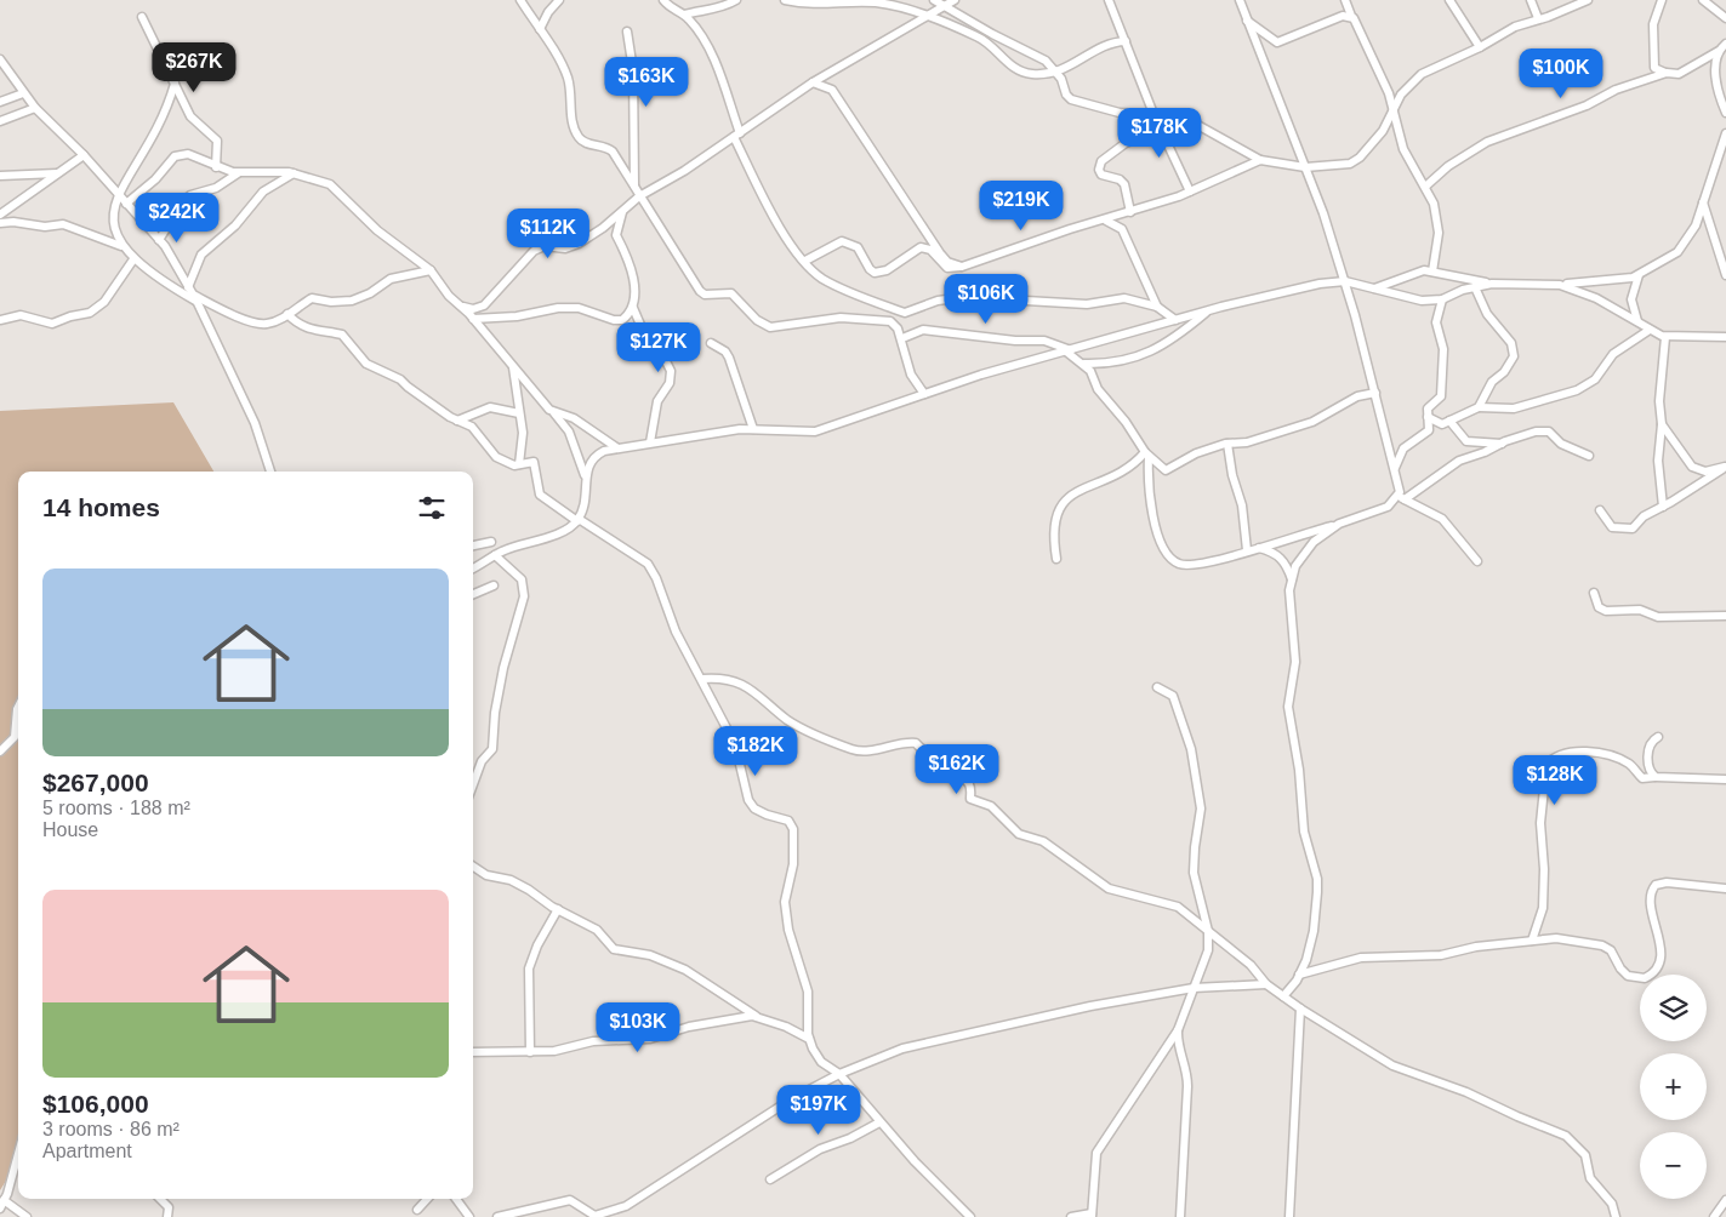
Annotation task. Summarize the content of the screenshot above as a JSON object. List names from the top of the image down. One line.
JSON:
{"page":{"price":["$267K","$100K","$163K","$178K","$219K","$242K","$112K","$106K","$127K","$182K","$162K","$128K","$103K","$197K"],"heading":"14 homes","list":[{"name":"$267,000","note":"5 rooms · 188 m² · House"},{"name":"$106,000","note":"3 rooms · 86 m² · Apartment"}],"map_buttons":["+","−"]}}
